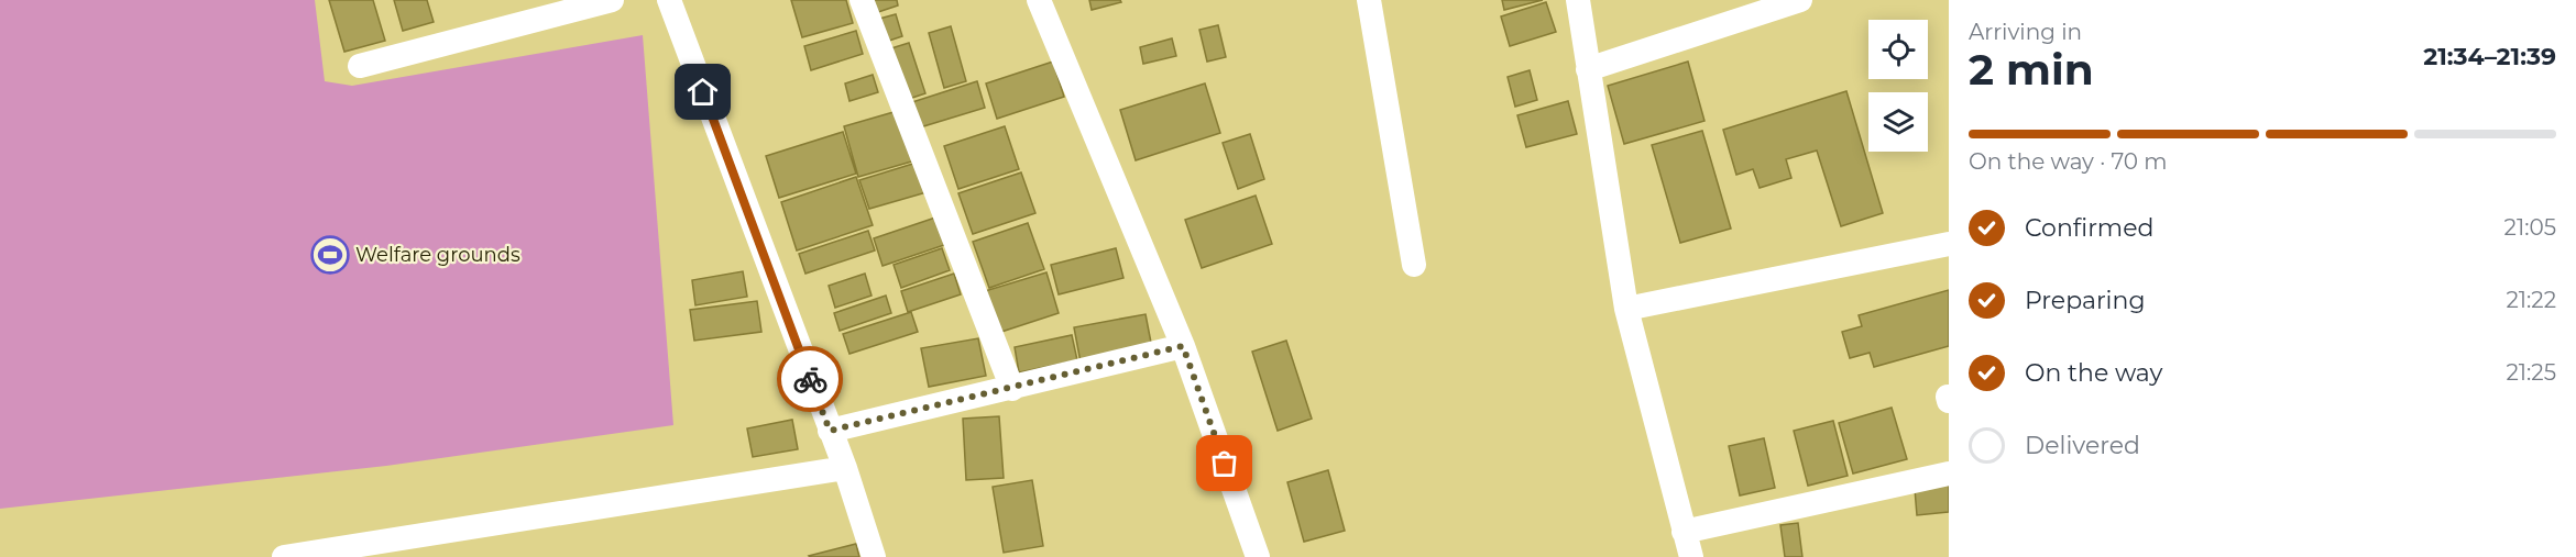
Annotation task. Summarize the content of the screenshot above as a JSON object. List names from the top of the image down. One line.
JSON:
{"places":{"sports":["Welfare grounds"]},"page":{"heading":["2 min","Arriving in","21:34–21:39"],"bar":"On the way · 70 m","list":[["Confirmed","21:05"],["Preparing","21:22"],["On the way","21:25"],"Delivered"]}}
